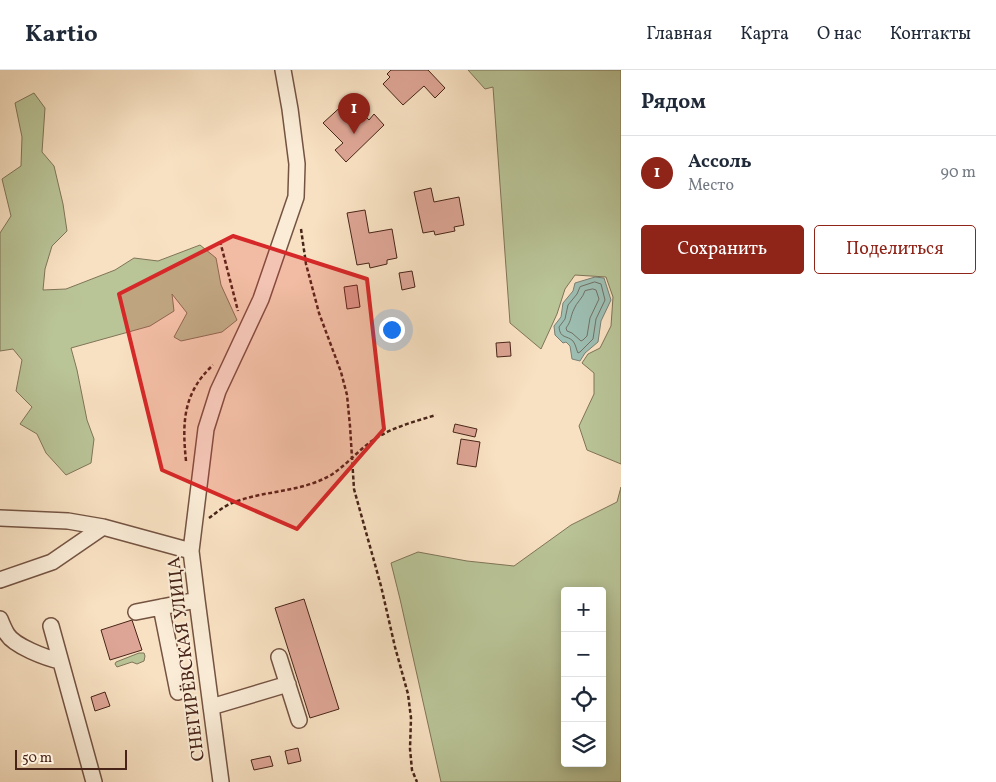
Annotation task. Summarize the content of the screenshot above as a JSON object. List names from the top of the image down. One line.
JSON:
{"streets":{"street":["СНЕГИРЁВСКАЯ УЛИЦА"]},"scale_bar":"50 m","page":{"header":"Kartio","nav":["Главная","Карта","О нас","Контакты"],"heading":"Рядом","pins":"1","list":[{"mark":"1","name":"Ассоль","note":"Место","value":"90 m"}],"buttons":["Сохранить","Поделиться"],"map_buttons":["+","−"],"scale":"50 m"}}
